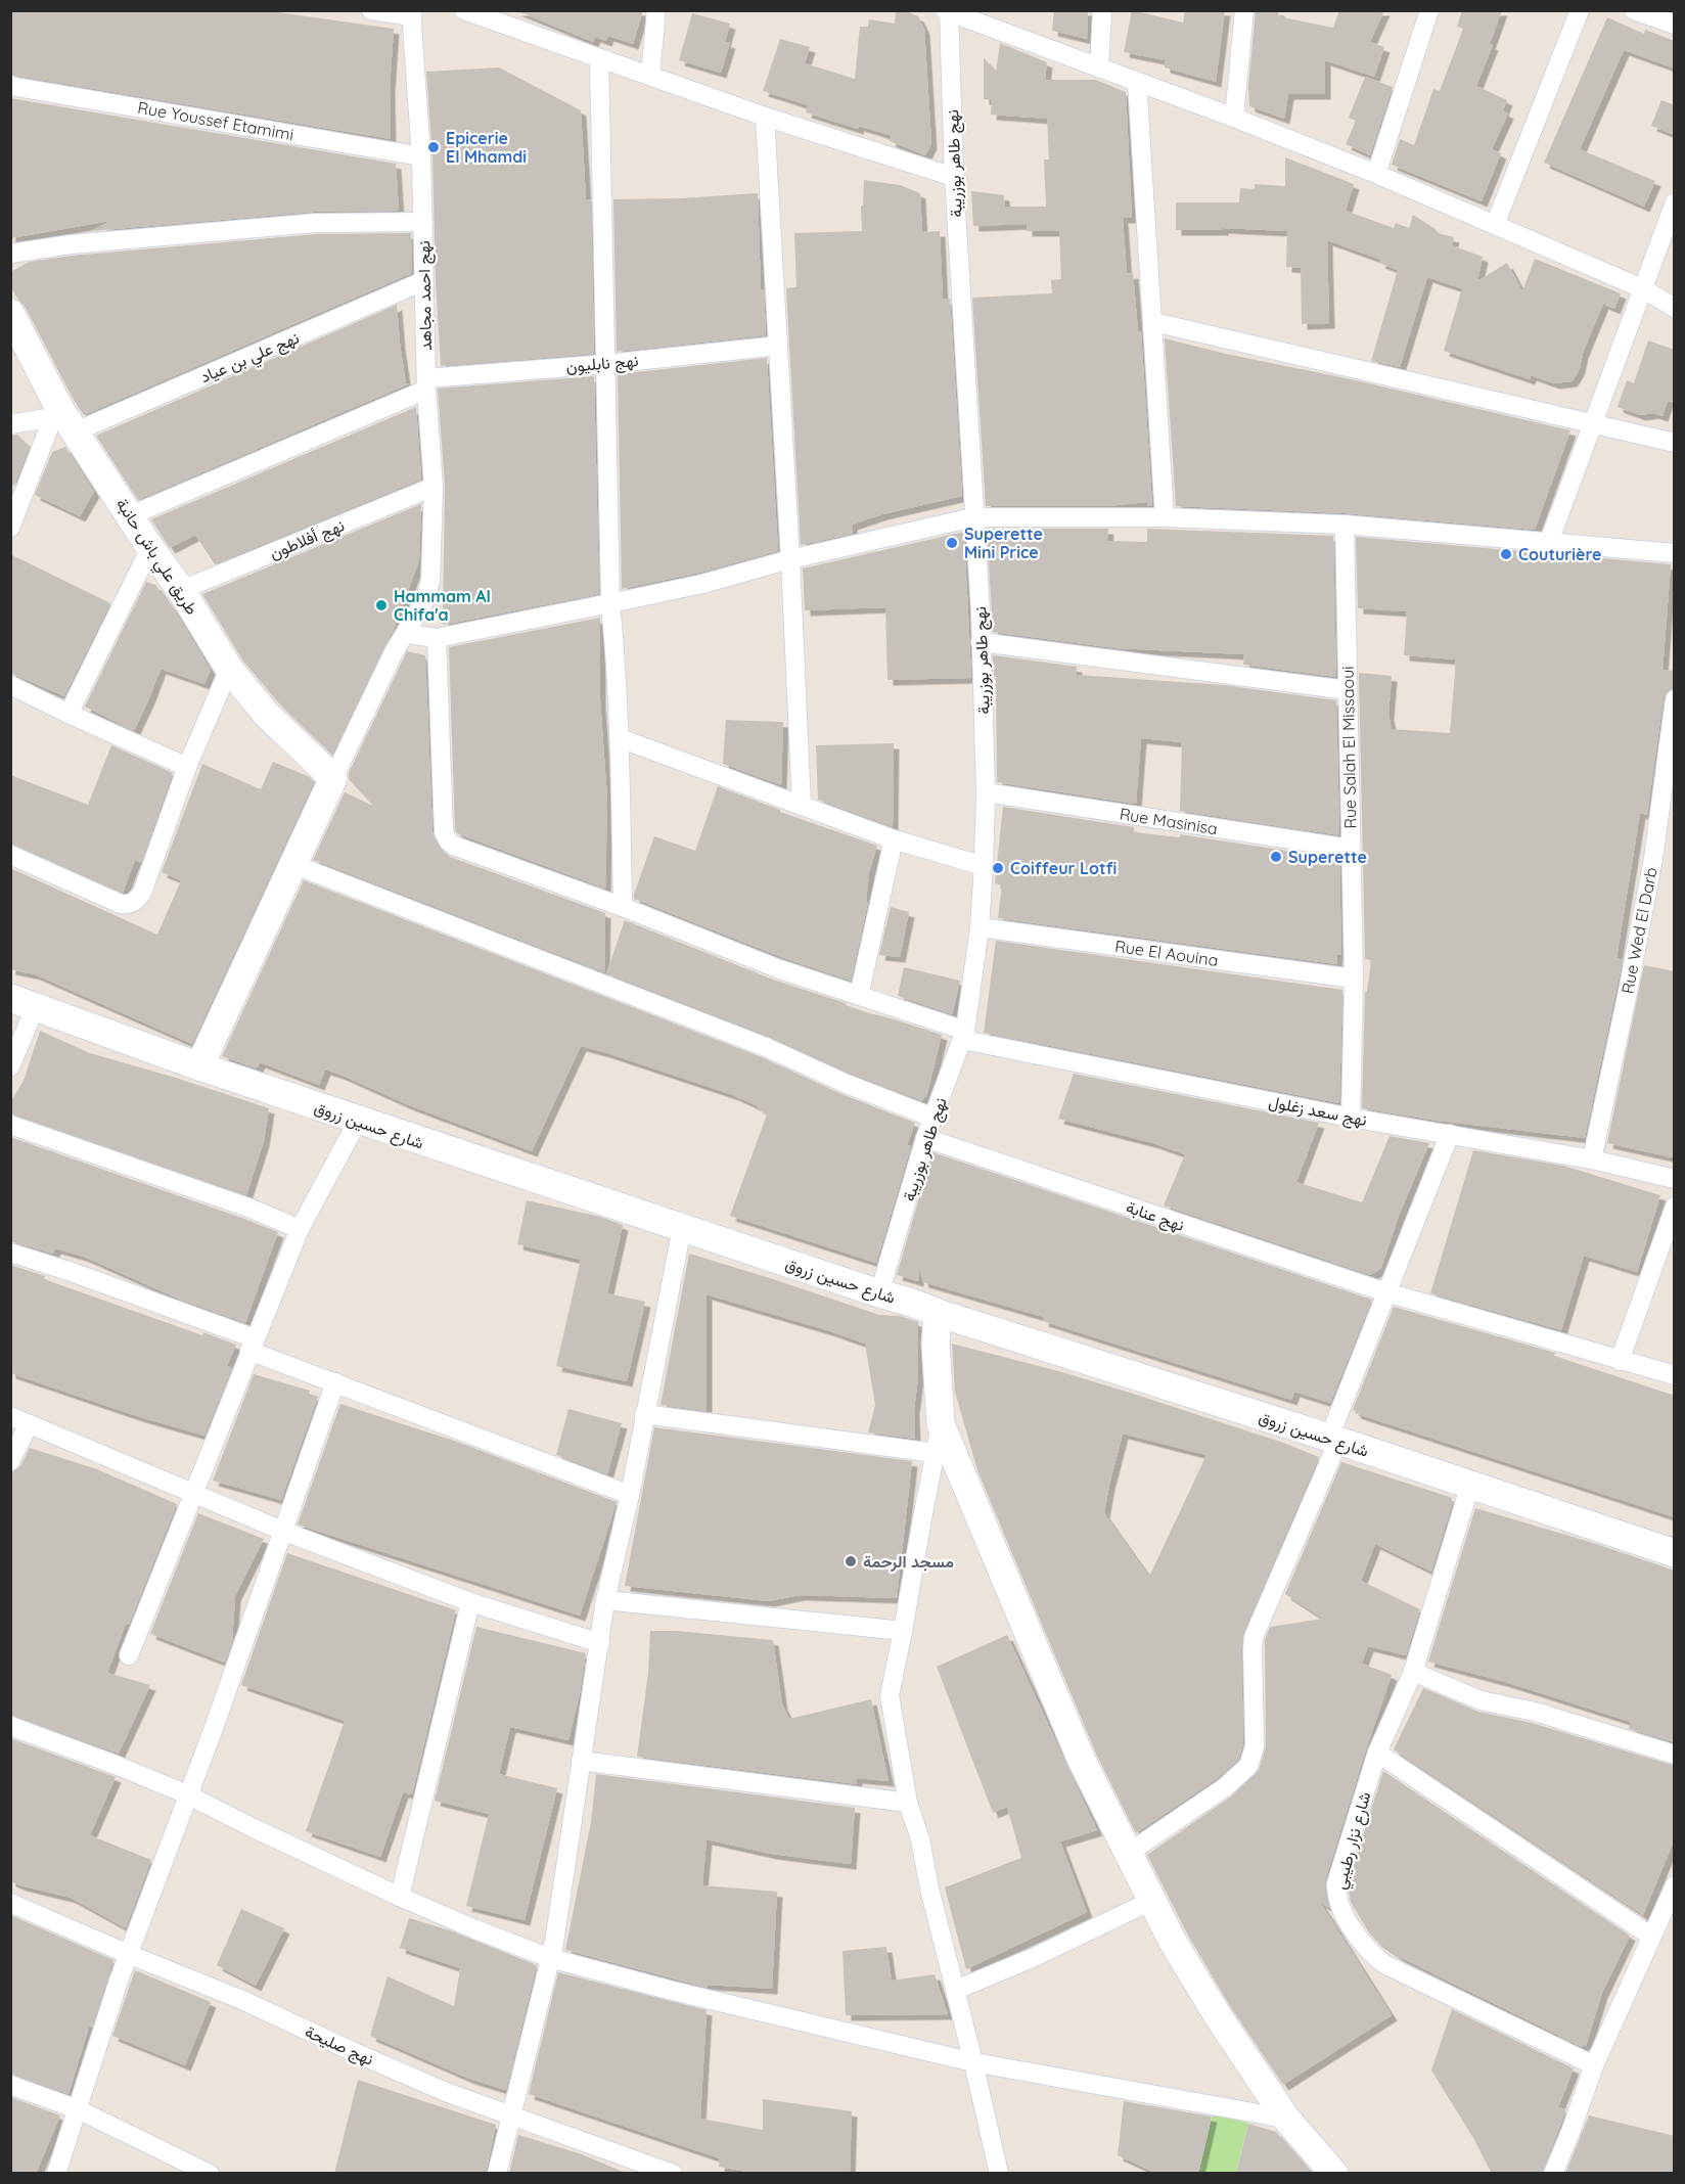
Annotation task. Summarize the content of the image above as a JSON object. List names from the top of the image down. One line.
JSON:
{"streets":{"street":["Rue Youssef Etamimi","نهج طاهر بوزريبة","نهج احمد مجاهد","نهج علي بن عياد","نهج نابليون","نهج أفلاطون","طريق علي باش حانبة","Rue Salah El Missaoui","Rue Masinisa","Rue Wed El Darb","Rue El Aouina","نهج سعد زغلول","شارع حسين زروق","نهج عنابة","شارع نزار رطيبي","نهج صليحة"]},"crossings":[["Rue Youssef Etamimi","نهج احمد مجاهد"],["نهج طاهر بوزريبة","Rue Masinisa"],["نهج طاهر بوزريبة","Rue El Aouina"],["نهج طاهر بوزريبة","نهج سعد زغلول"],["نهج طاهر بوزريبة","شارع حسين زروق"],["نهج طاهر بوزريبة","نهج عنابة"],["نهج احمد مجاهد","نهج علي بن عياد"],["نهج احمد مجاهد","نهج نابليون"],["نهج احمد مجاهد","نهج أفلاطون"],["نهج احمد مجاهد","طريق علي باش حانبة"],["نهج علي بن عياد","طريق علي باش حانبة"],["نهج نابليون","طريق علي باش حانبة"],["نهج أفلاطون","طريق علي باش حانبة"],["Rue Salah El Missaoui","Rue Masinisa"],["Rue Salah El Missaoui","Rue El Aouina"],["Rue Salah El Missaoui","نهج سعد زغلول"],["Rue Wed El Darb","نهج سعد زغلول"],["شارع حسين زروق","شارع نزار رطيبي"]],"places":["Epicerie El Mhamdi","Superette Mini Price","Couturière","Hammam Al Chifa'a","Superette","Coiffeur Lotfi","مسجد الرحمة"]}
